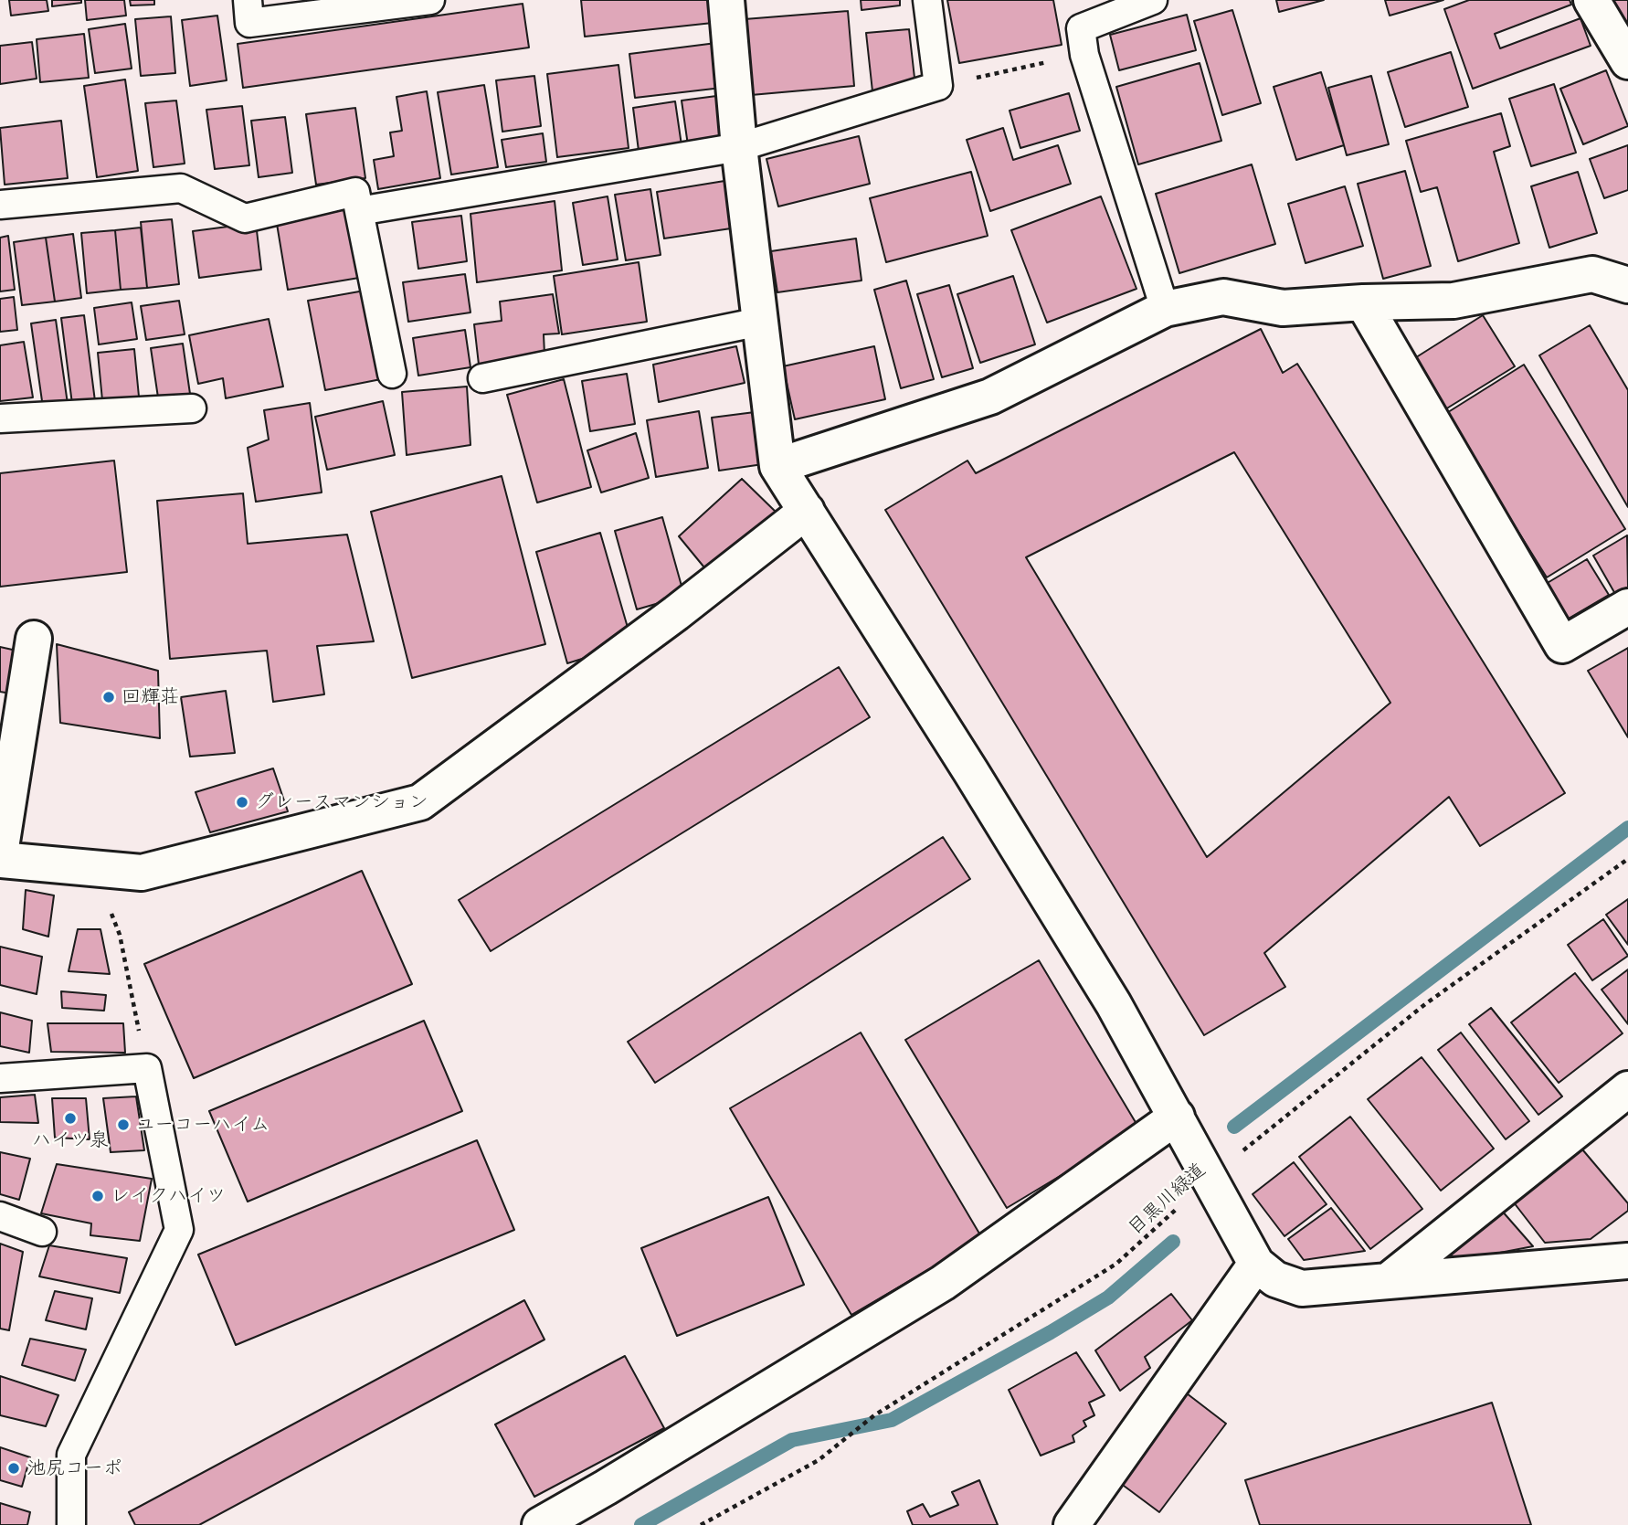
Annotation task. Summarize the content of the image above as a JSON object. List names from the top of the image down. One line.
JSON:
{"streets":{"path":["目黒川緑道"]},"places":["回輝荘","グレースマンション","ハイツ泉","ユーコーハイム","レイクハイツ","池尻コーポ"]}
